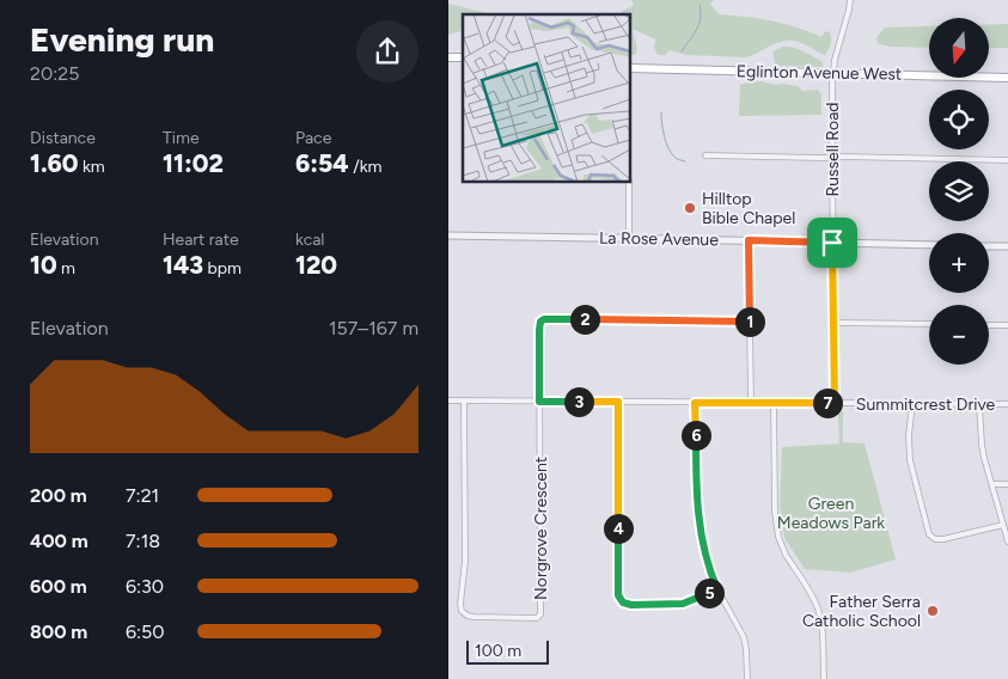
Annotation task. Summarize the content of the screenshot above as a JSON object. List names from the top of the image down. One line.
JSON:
{"streets":{"main road":["Eglinton Avenue West"],"street":["Russell Road","La Rose Avenue","Summitcrest Drive","Norgrove Crescent"]},"crossings":[["Eglinton Avenue West","Russell Road"],["Russell Road","La Rose Avenue"],["Russell Road","Summitcrest Drive"],["Summitcrest Drive","Norgrove Crescent"]],"parks":["Green Meadows Park"],"places":["Hilltop Bible Chapel","Father Serra Catholic School"],"scale_bar":"100 m","north":"bottom","page":{"heading":["Evening run","20:25"],"map_buttons":["+","−"],"stats":[["Distance","1.60 km"],["Time","11:02"],["Pace","6:54 /km"],["Elevation","10 m"],["Heart rate","143 bpm"],["kcal","120"]],"chart":["Elevation","157–167 m"],"pins":["2","1","3","7","6","4","5"],"list":[{"name":"200 m","note":"7:21"},{"name":"400 m","note":"7:18"},{"name":"600 m","note":"6:30"},{"name":"800 m","note":"6:50"}],"scale":"100 m"}}
